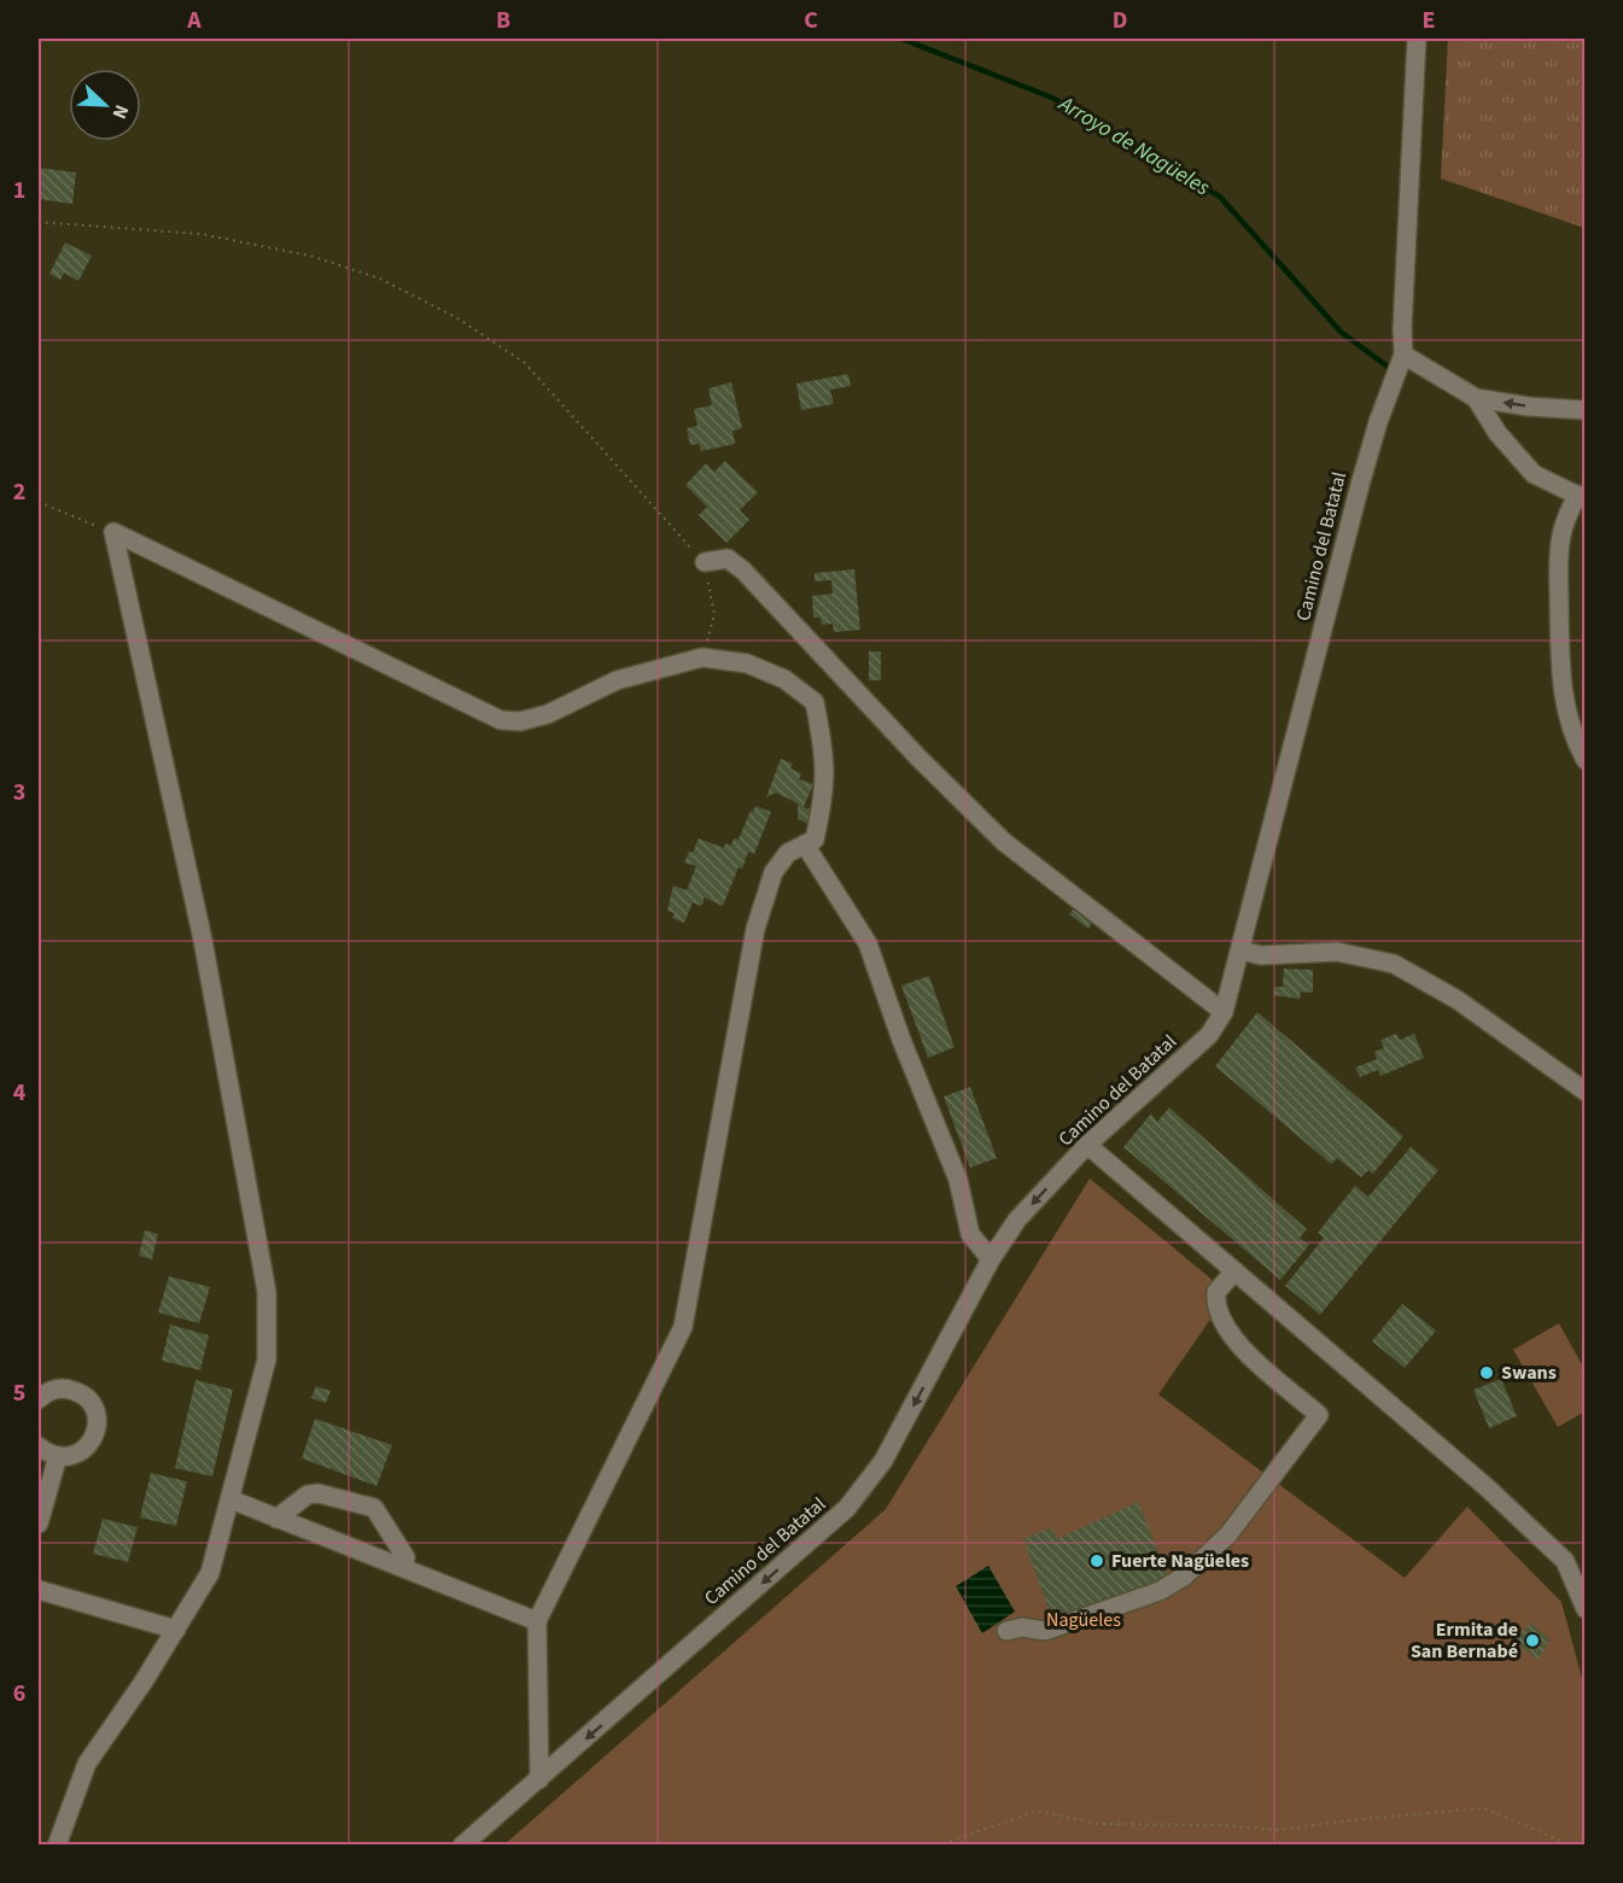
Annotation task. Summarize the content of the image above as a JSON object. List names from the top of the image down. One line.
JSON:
{"streets":{"street":["Camino del Batatal"]},"one_way":["Camino del Batatal"],"water":["Arroyo de Nagüeles"],"parks":["Nagüeles"],"places":["Swans","Fuerte Nagüeles","Ermita de San Bernabé"],"north":"bottom right","grid":{"columns":["A","B","C","D","E"],"rows":["1","2","3","4","5","6"]}}
